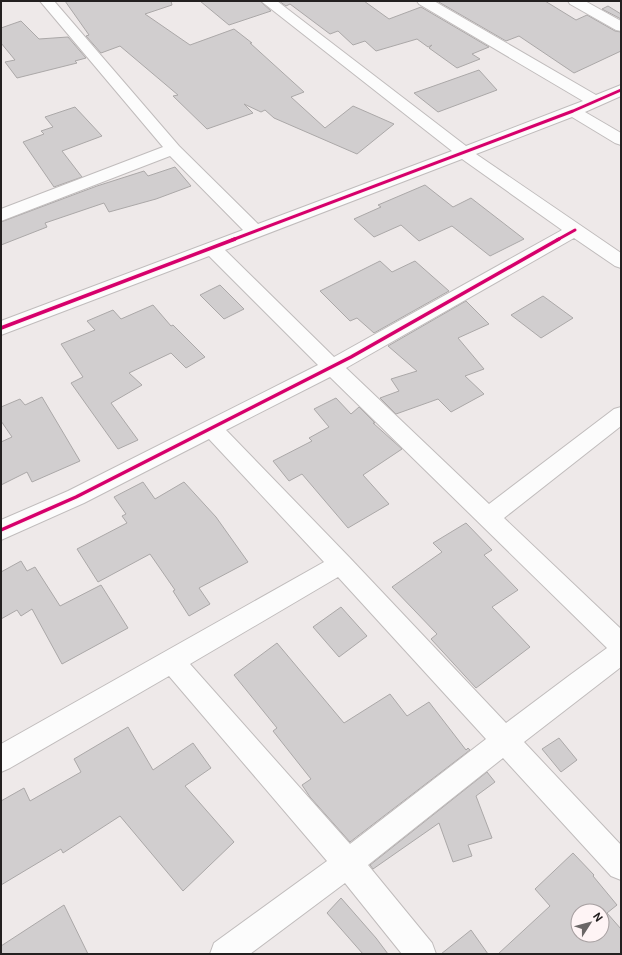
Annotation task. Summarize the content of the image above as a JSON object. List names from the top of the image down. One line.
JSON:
{"north":"top right"}
